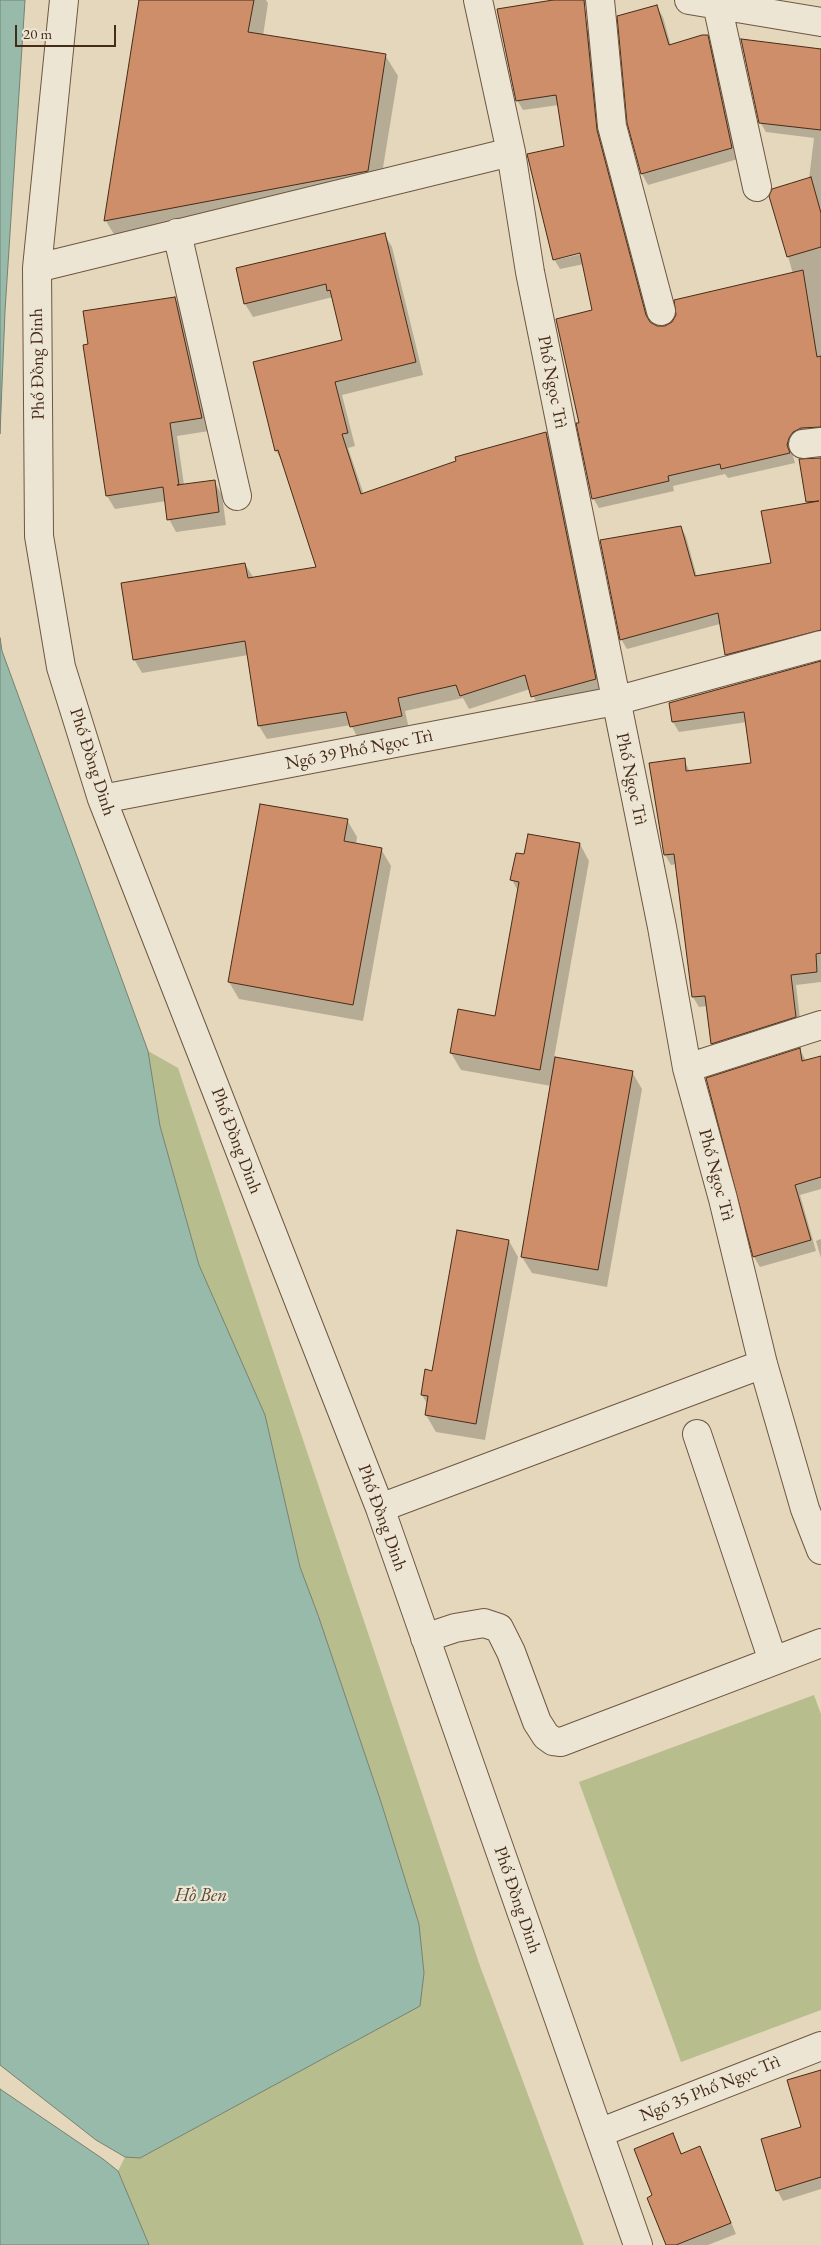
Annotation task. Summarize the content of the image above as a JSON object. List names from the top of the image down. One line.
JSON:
{"streets":{"street":["Phố Đồng Dinh","Phố Ngọc Trì","Ngõ 39 Phố Ngọc Trì","Ngõ 35 Phố Ngọc Trì"]},"crossings":[["Phố Đồng Dinh","Ngõ 39 Phố Ngọc Trì"],["Phố Đồng Dinh","Ngõ 35 Phố Ngọc Trì"],["Phố Ngọc Trì","Ngõ 39 Phố Ngọc Trì"]],"water":["Hồ Ben"],"scale_bar":"20 m"}
